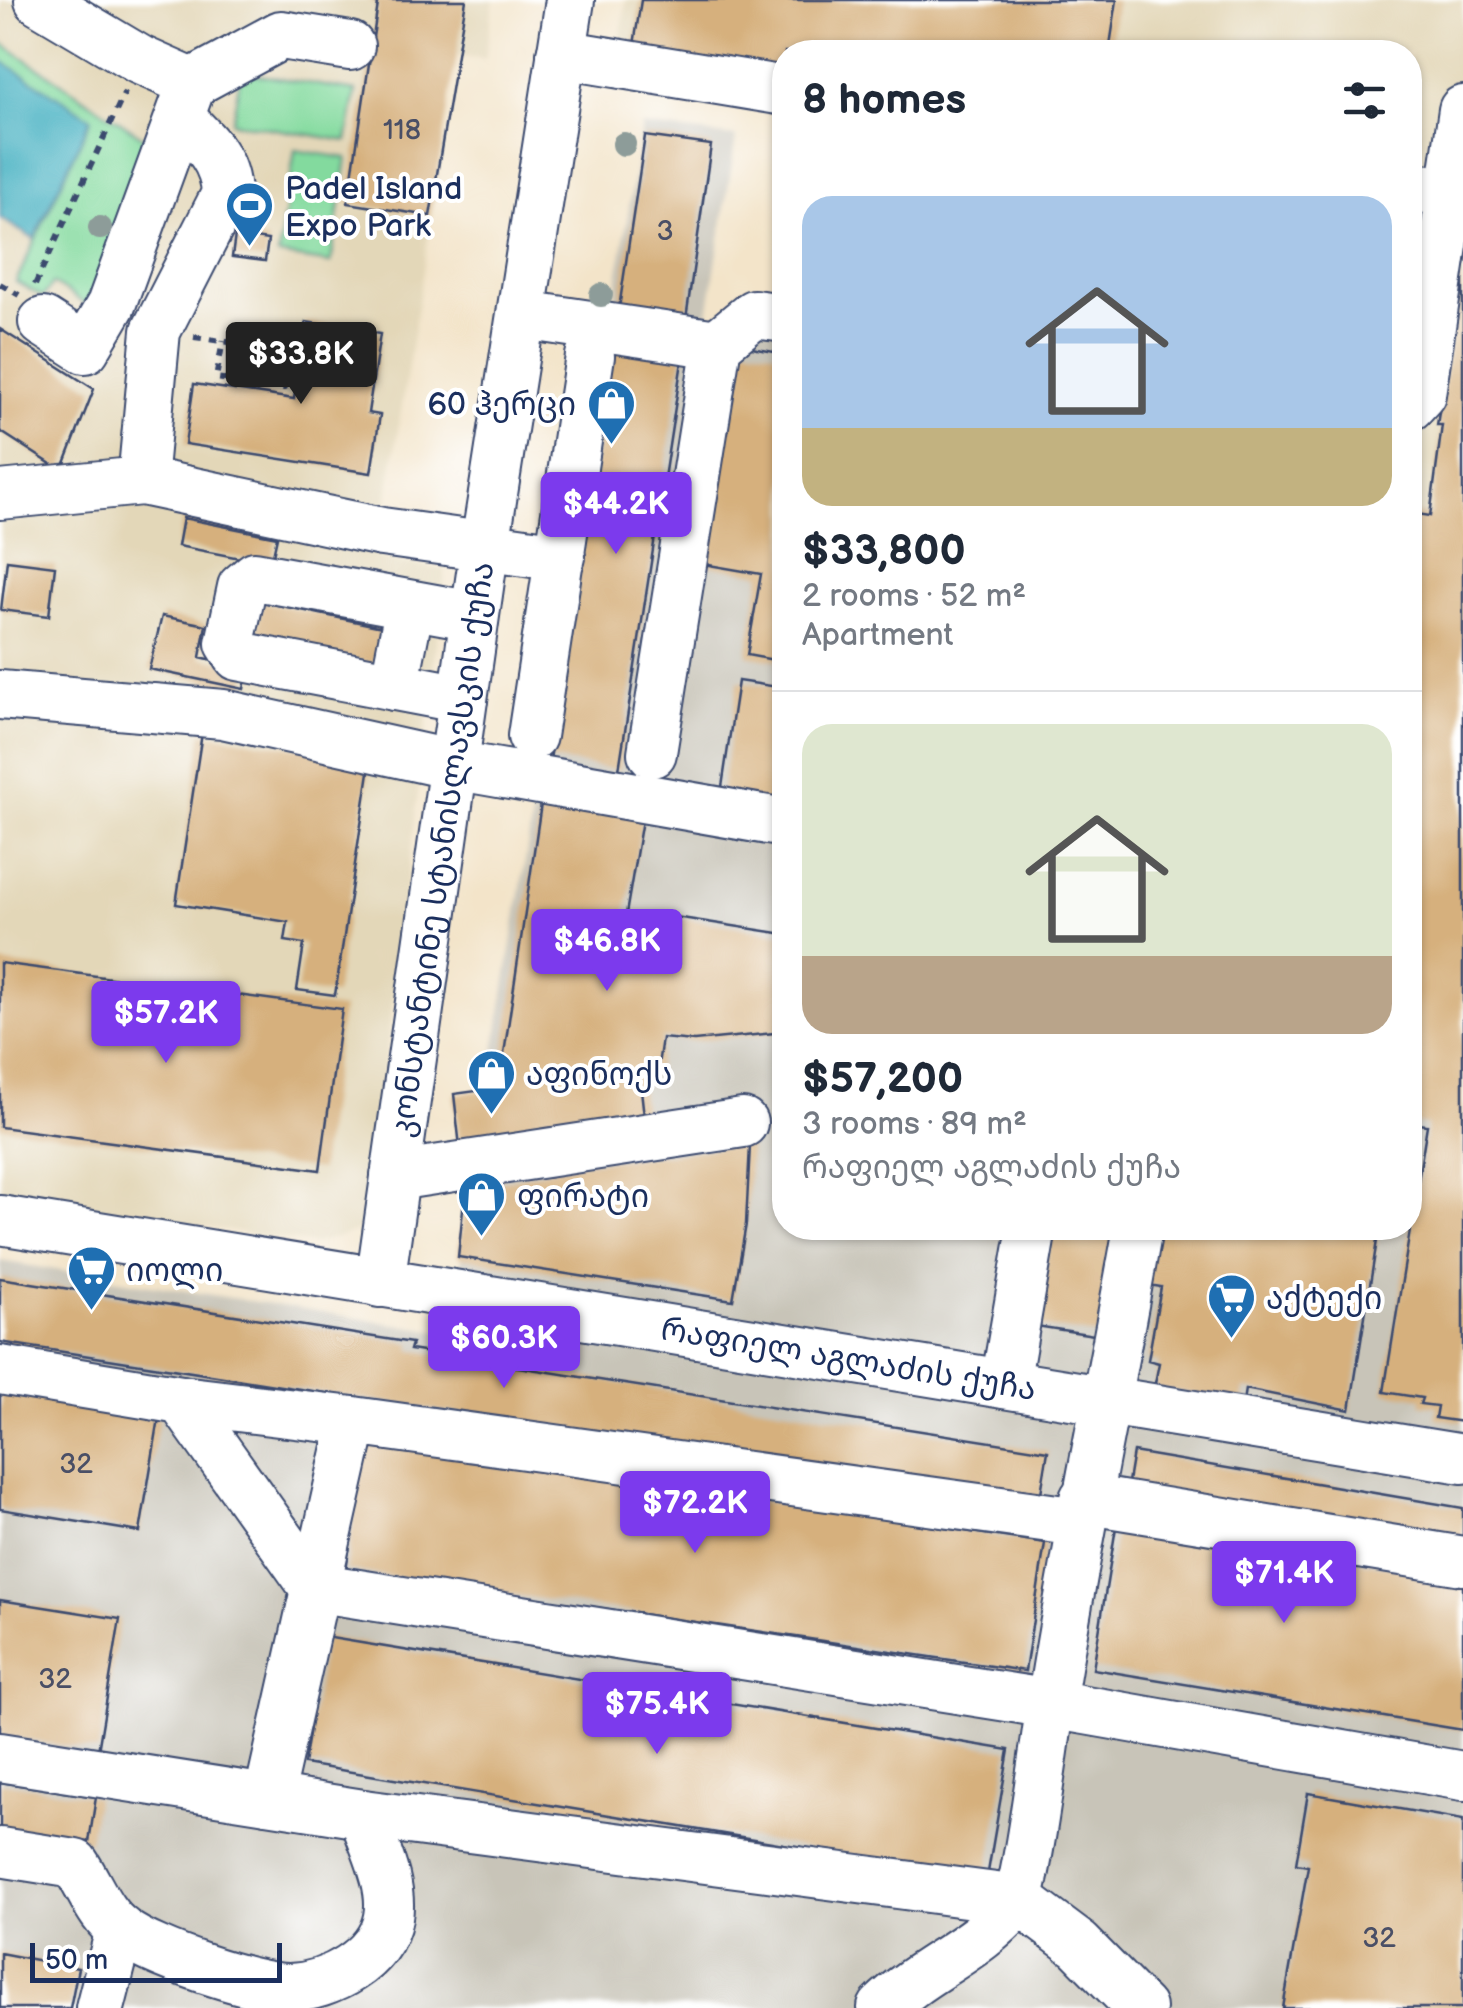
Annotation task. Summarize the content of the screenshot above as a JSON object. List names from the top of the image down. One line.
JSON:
{"streets":{"street":["კონსტანტინე სტანისლავსკის ქუჩა","რაფიელ აგლაძის ქუჩა"]},"crossings":[["კონსტანტინე სტანისლავსკის ქუჩა","რაფიელ აგლაძის ქუჩა"]],"places":{"sports":["Padel Island Expo Park"],"shop":["60 ჰერცი","აფინოქს","ფირატი"],"supermarket":["იოლი","აქტექი"]},"house_numbers":["118","3","32","32","32"],"scale_bar":"50 m","page":{"heading":"8 homes","list":[{"name":"$33,800","note":"2 rooms · 52 m² · Apartment"},{"name":"$57,200","note":"3 rooms · 89 m² · რაფიელ აგლაძის ქუჩა"}],"price":["$33.8K","$44.2K","$46.8K","$57.2K","$60.3K","$72.2K","$71.4K","$75.4K"],"scale":"50 m"}}
